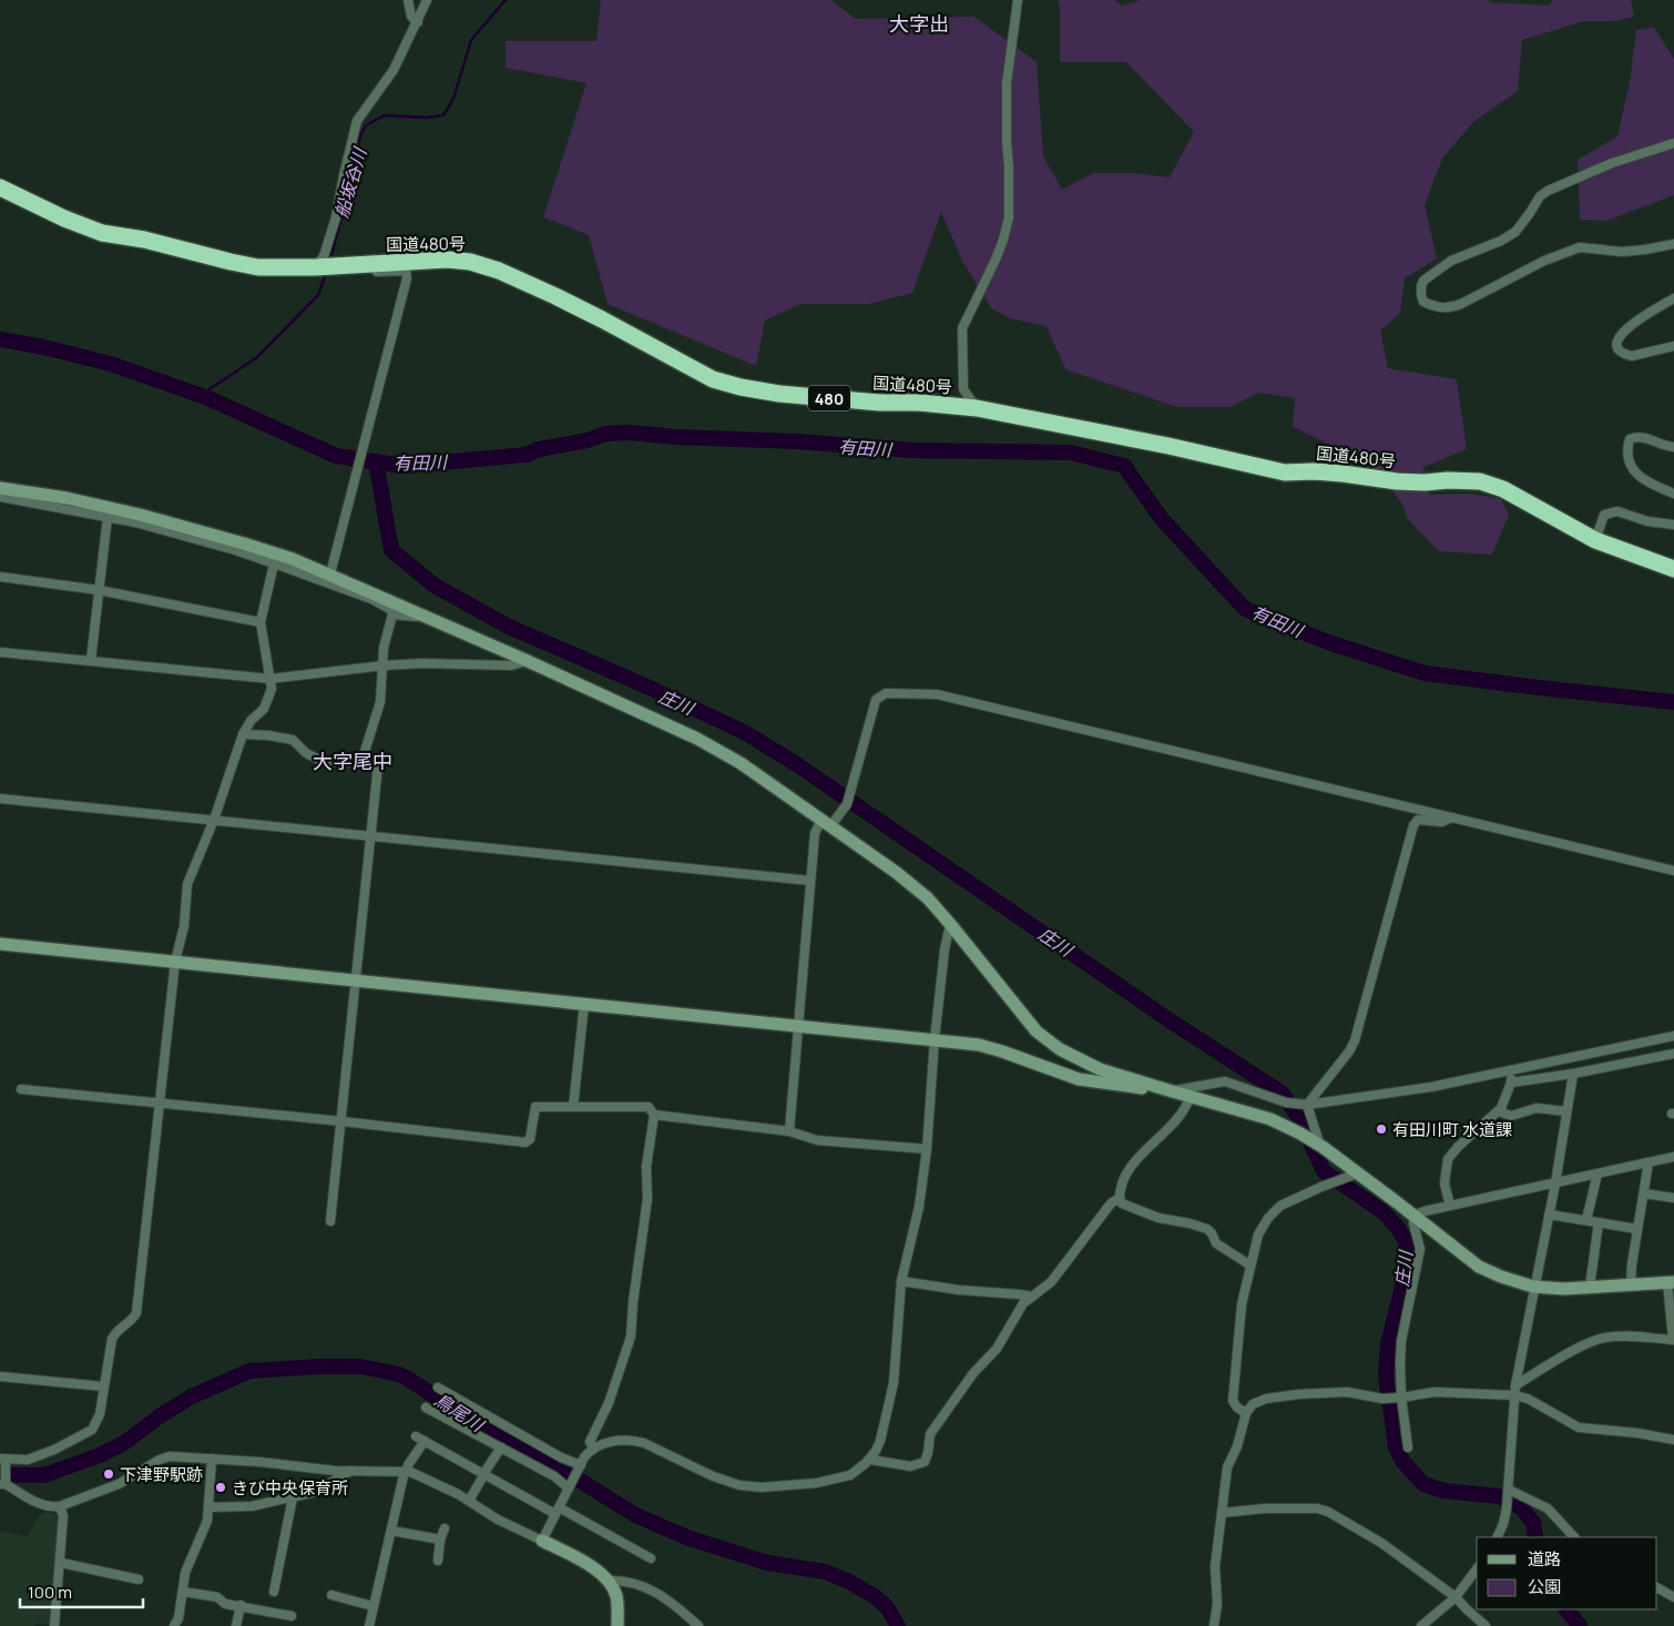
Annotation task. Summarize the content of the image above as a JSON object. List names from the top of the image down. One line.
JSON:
{"streets":{"highway":["国道480号","480"]},"districts":["大字出","大字尾中"],"water":["船坂谷川","有田川","庄川","鳥尾川"],"places":["有田川町 水道課","下津野駅跡","きび中央保育所"],"legend":["道路","公園"],"scale_bar":"100 m"}
